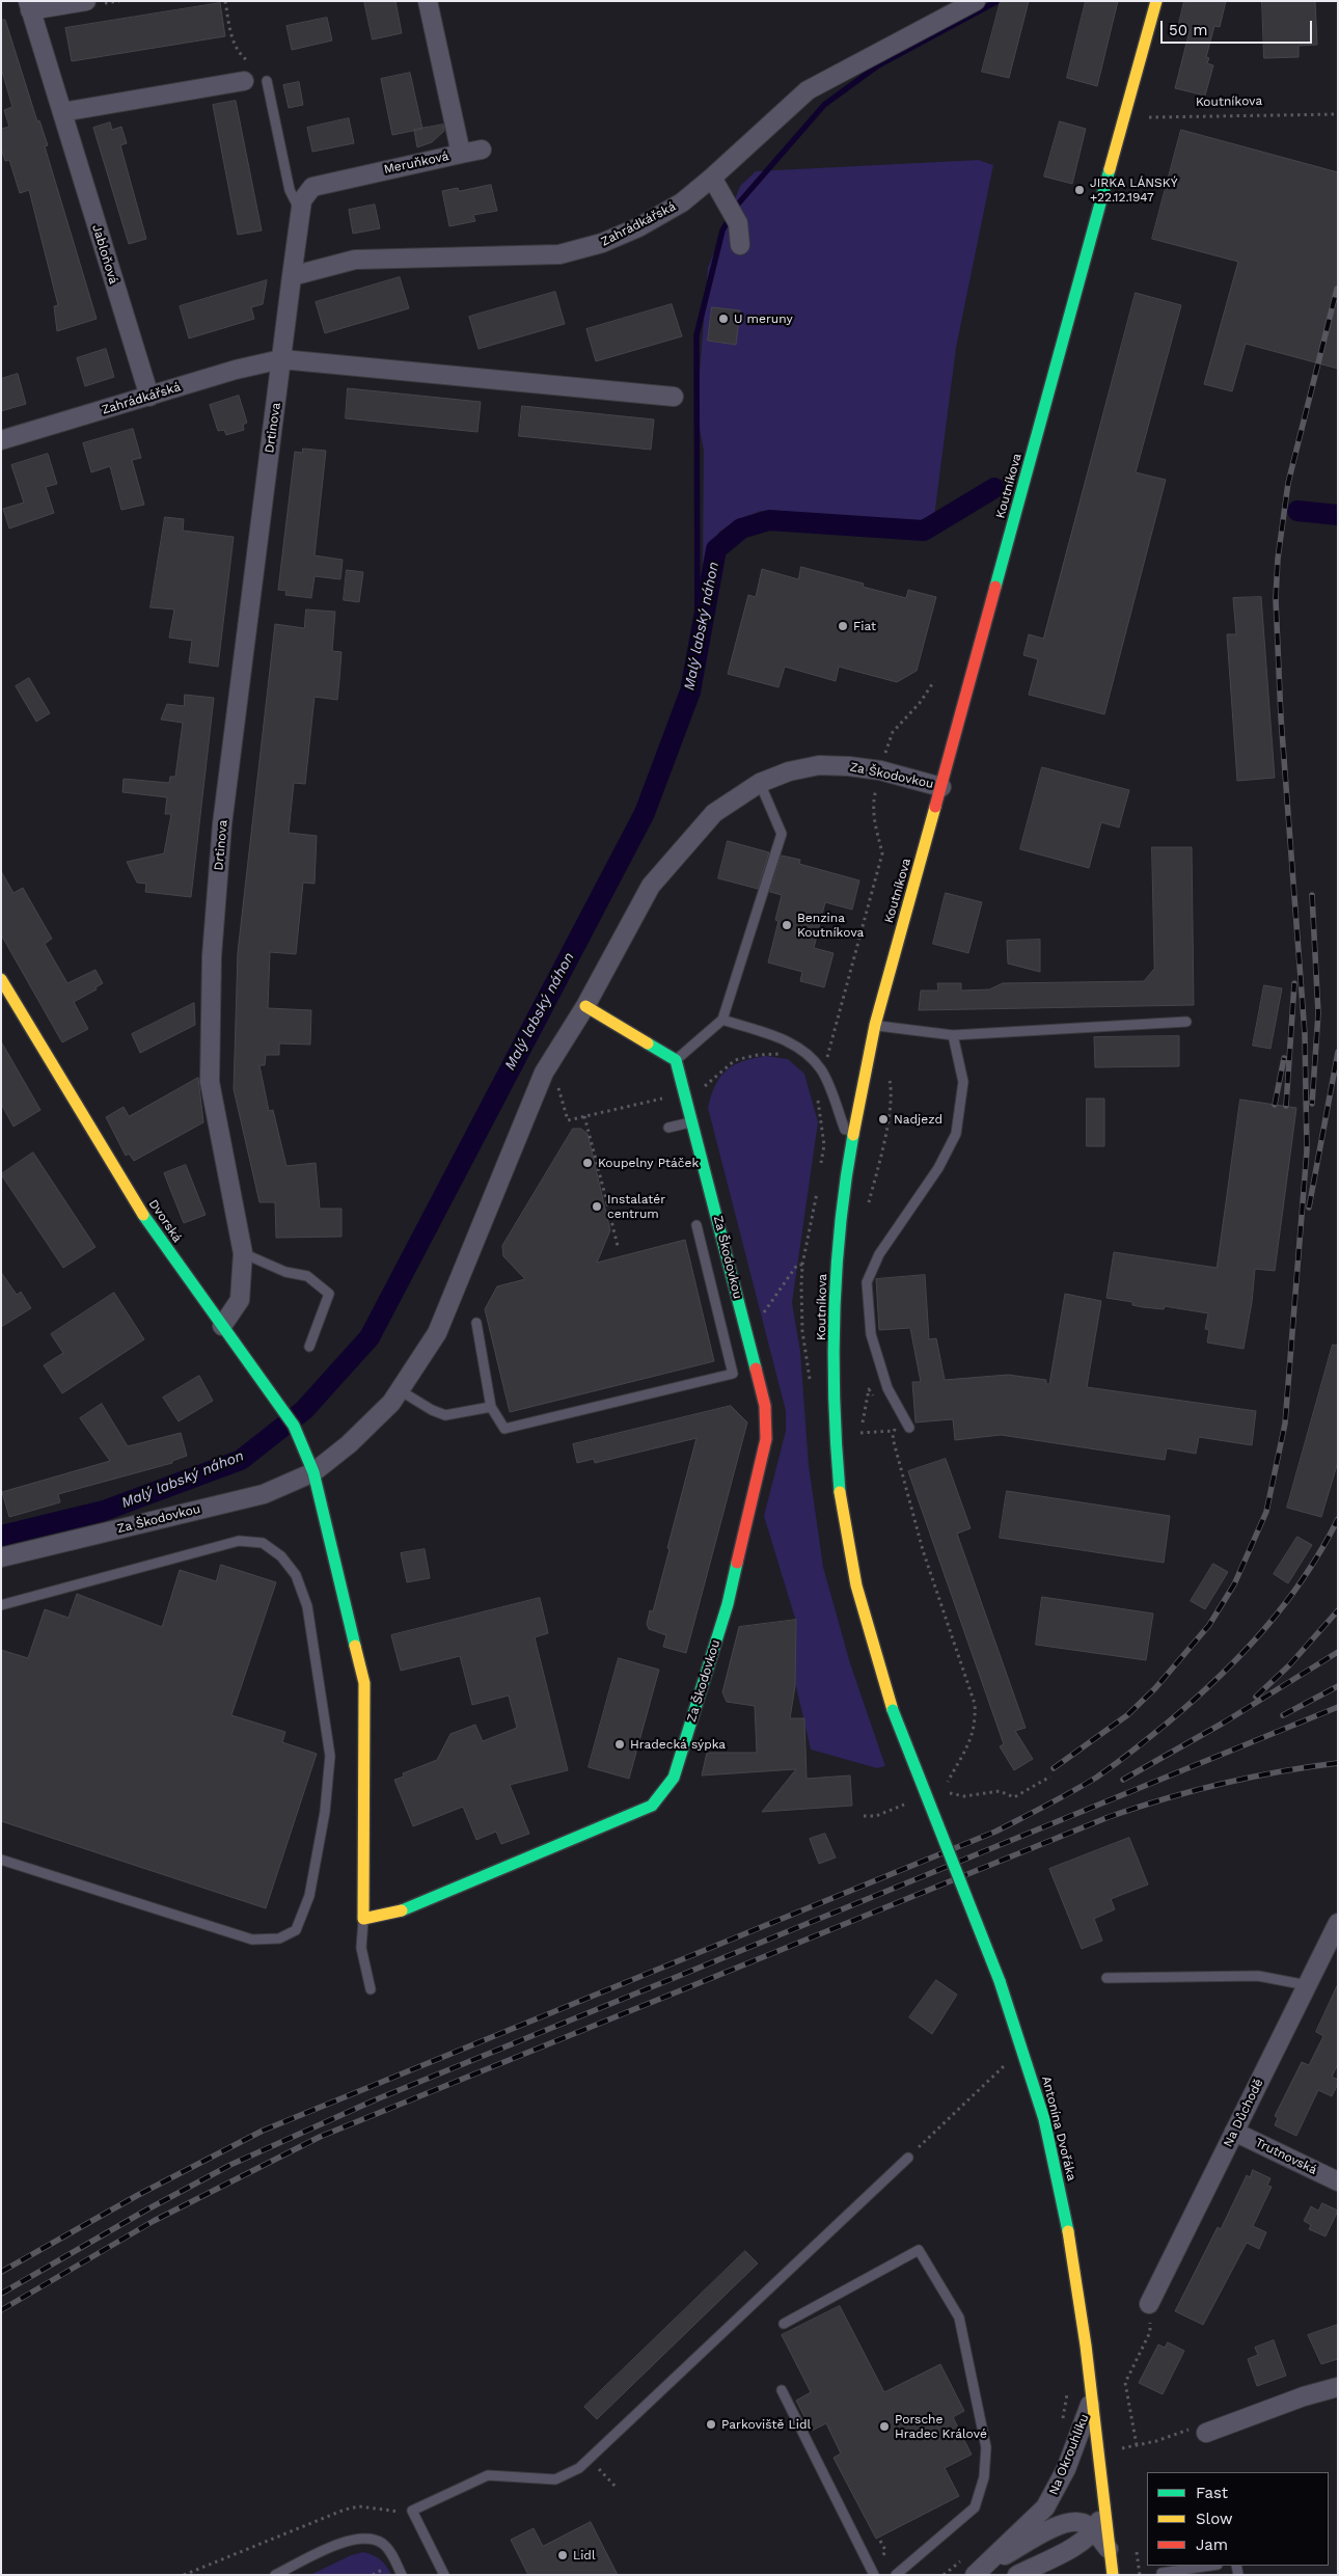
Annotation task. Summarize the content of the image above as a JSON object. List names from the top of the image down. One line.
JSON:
{"streets":{"main road":["Koutníkova","Za Škodovkou","Dvorská","Antonína Dvořáka"],"street":["Meruňková","Zahrádkářská","Jabloňová","Drtinova","Na Důchodě","Trutnovská","Na Okrouhlíku"]},"crossings":[["Koutníkova","Za Škodovkou"],["Koutníkova","Antonína Dvořáka"],["Meruňková","Zahrádkářská"],["Zahrádkářská","Jabloňová"],["Zahrádkářská","Drtinova"],["Drtinova","Dvorská"],["Za Škodovkou","Dvorská"],["Na Důchodě","Trutnovská"],["Antonína Dvořáka","Na Okrouhlíku"]],"water":["Malý labský náhon"],"places":["JIRKA LÁNSKÝ +22.12.1947","U meruny","Fiat","Benzina Koutníkova","Nadjezd","Koupelny Ptáček","Instalatér centrum","Hradecká sýpka","Parkoviště Lidl","Porsche Hradec Králové","Lidl"],"legend":["Fast","Slow","Jam"],"scale_bar":"50 m"}
